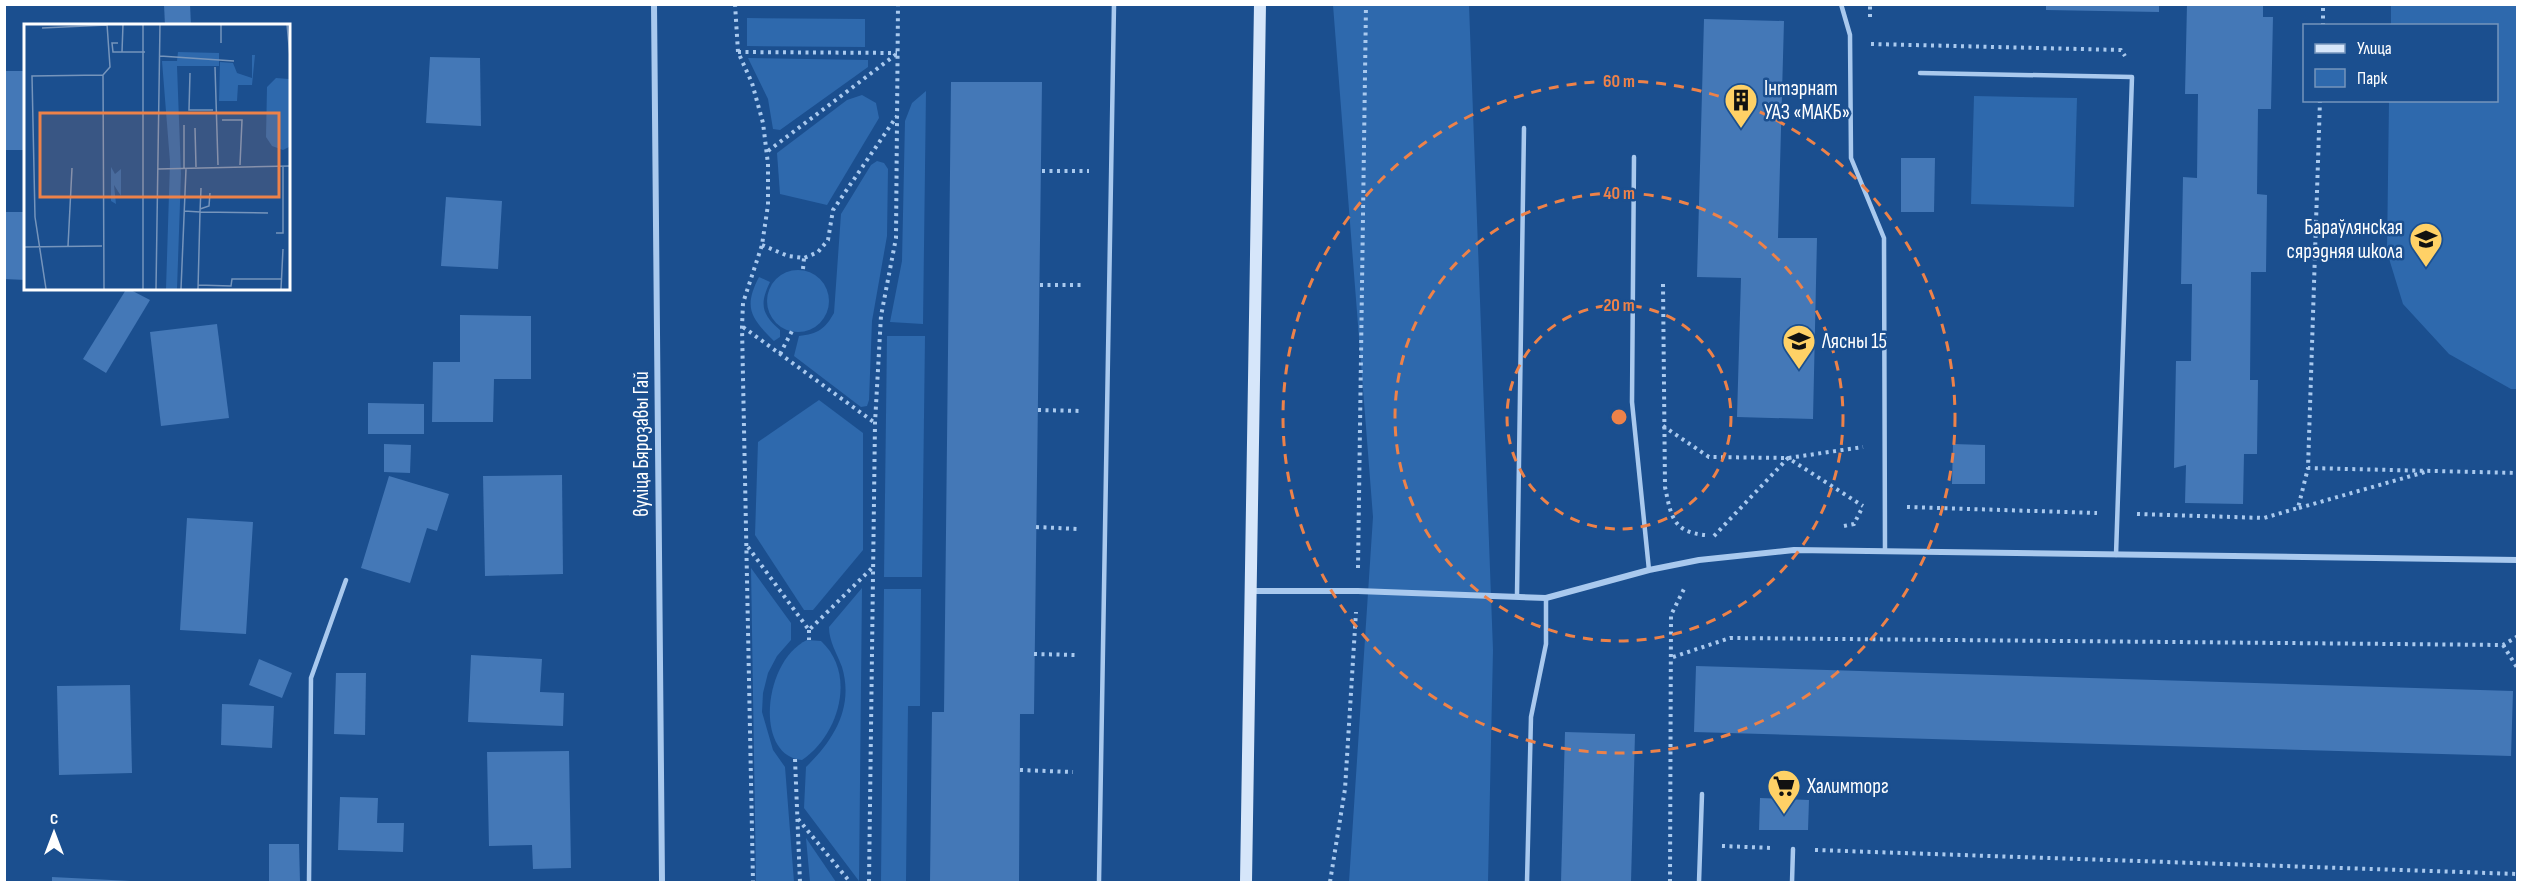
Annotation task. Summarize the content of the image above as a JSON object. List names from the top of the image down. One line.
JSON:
{"streets":{"street":["вуліца Бярозавы Гай"]},"places":{"building":["Інтэрнат УАЗ «МАКБ»"],"school or university":["Бараўлянская сярэдняя школа","Лясны 15"],"supermarket":["Халимторг"]},"legend":["Улица","Парк"],"north":"top","rings":["60 m","40 m","20 m"]}
